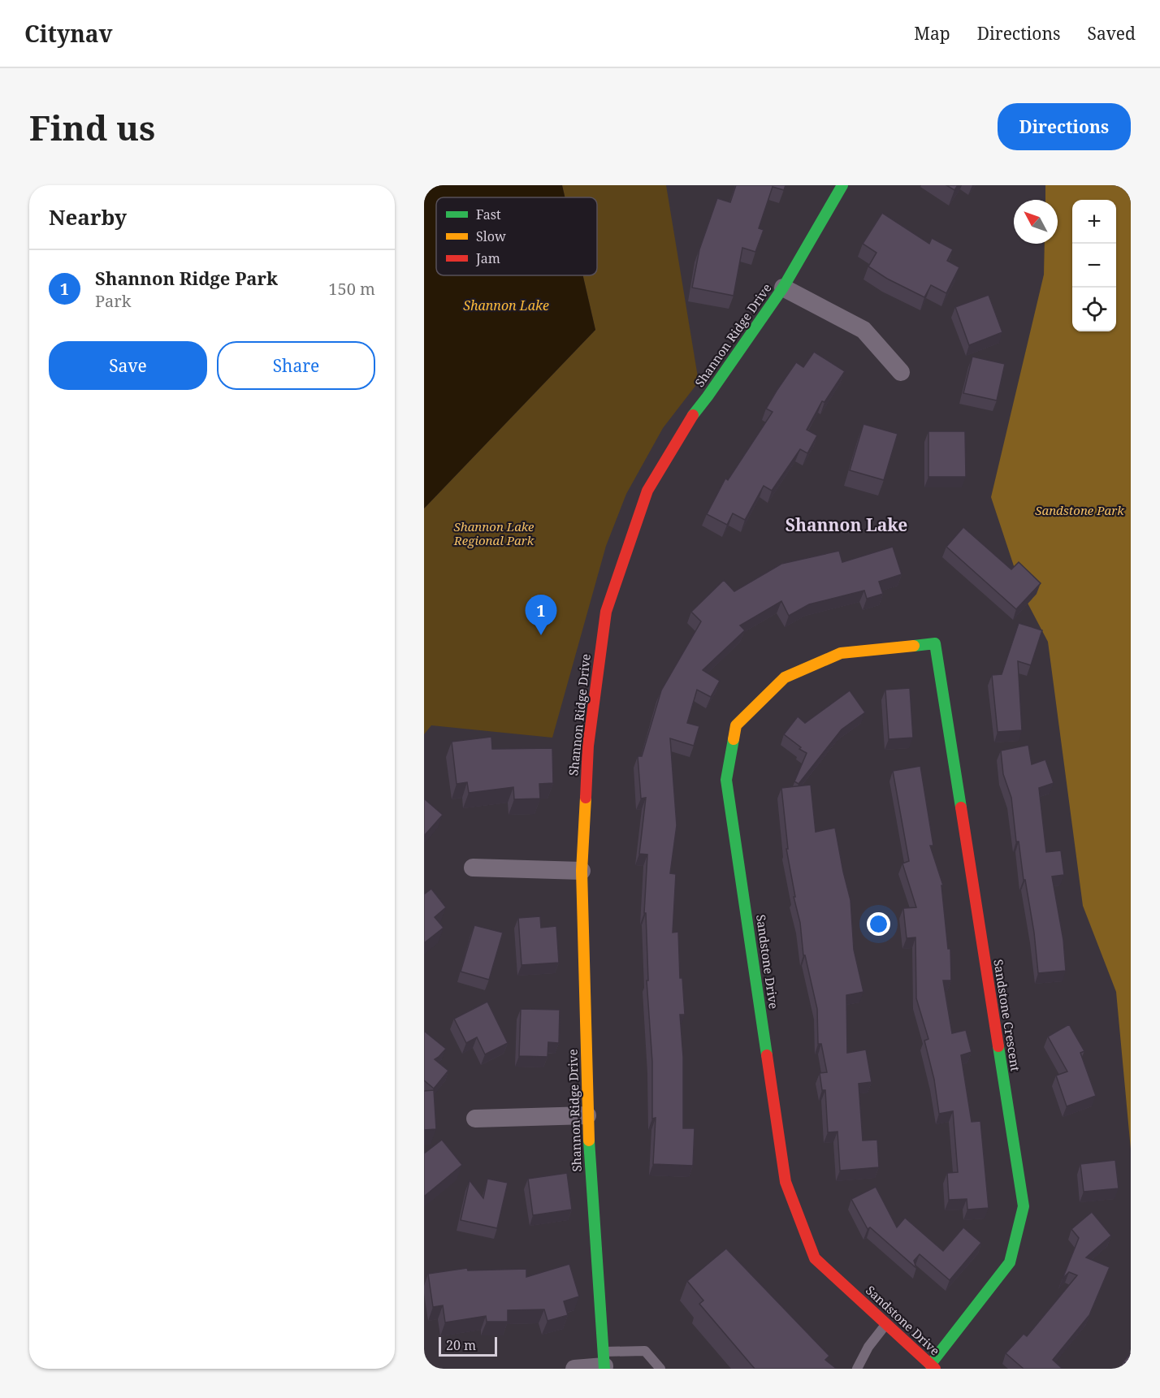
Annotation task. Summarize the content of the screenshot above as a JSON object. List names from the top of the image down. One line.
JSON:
{"streets":{"street":["Shannon Ridge Drive","Sandstone Drive","Sandstone Crescent"]},"crossings":[["Sandstone Drive","Sandstone Crescent"]],"districts":["Shannon Lake"],"water":["Shannon Lake"],"parks":["Sandstone Park","Shannon Lake Regional Park"],"legend":["Fast","Slow","Jam"],"scale_bar":"20 m","north":"top left","page":{"header":"Citynav","nav":["Map","Directions","Saved"],"buttons":["Directions",["Save","Share"]],"title":"Find us","heading":"Nearby","map_buttons":["+","−"],"list":[{"mark":"1","name":"Shannon Ridge Park","note":"Park","value":"150 m"}],"pins":"1","scale":"20 m"}}
